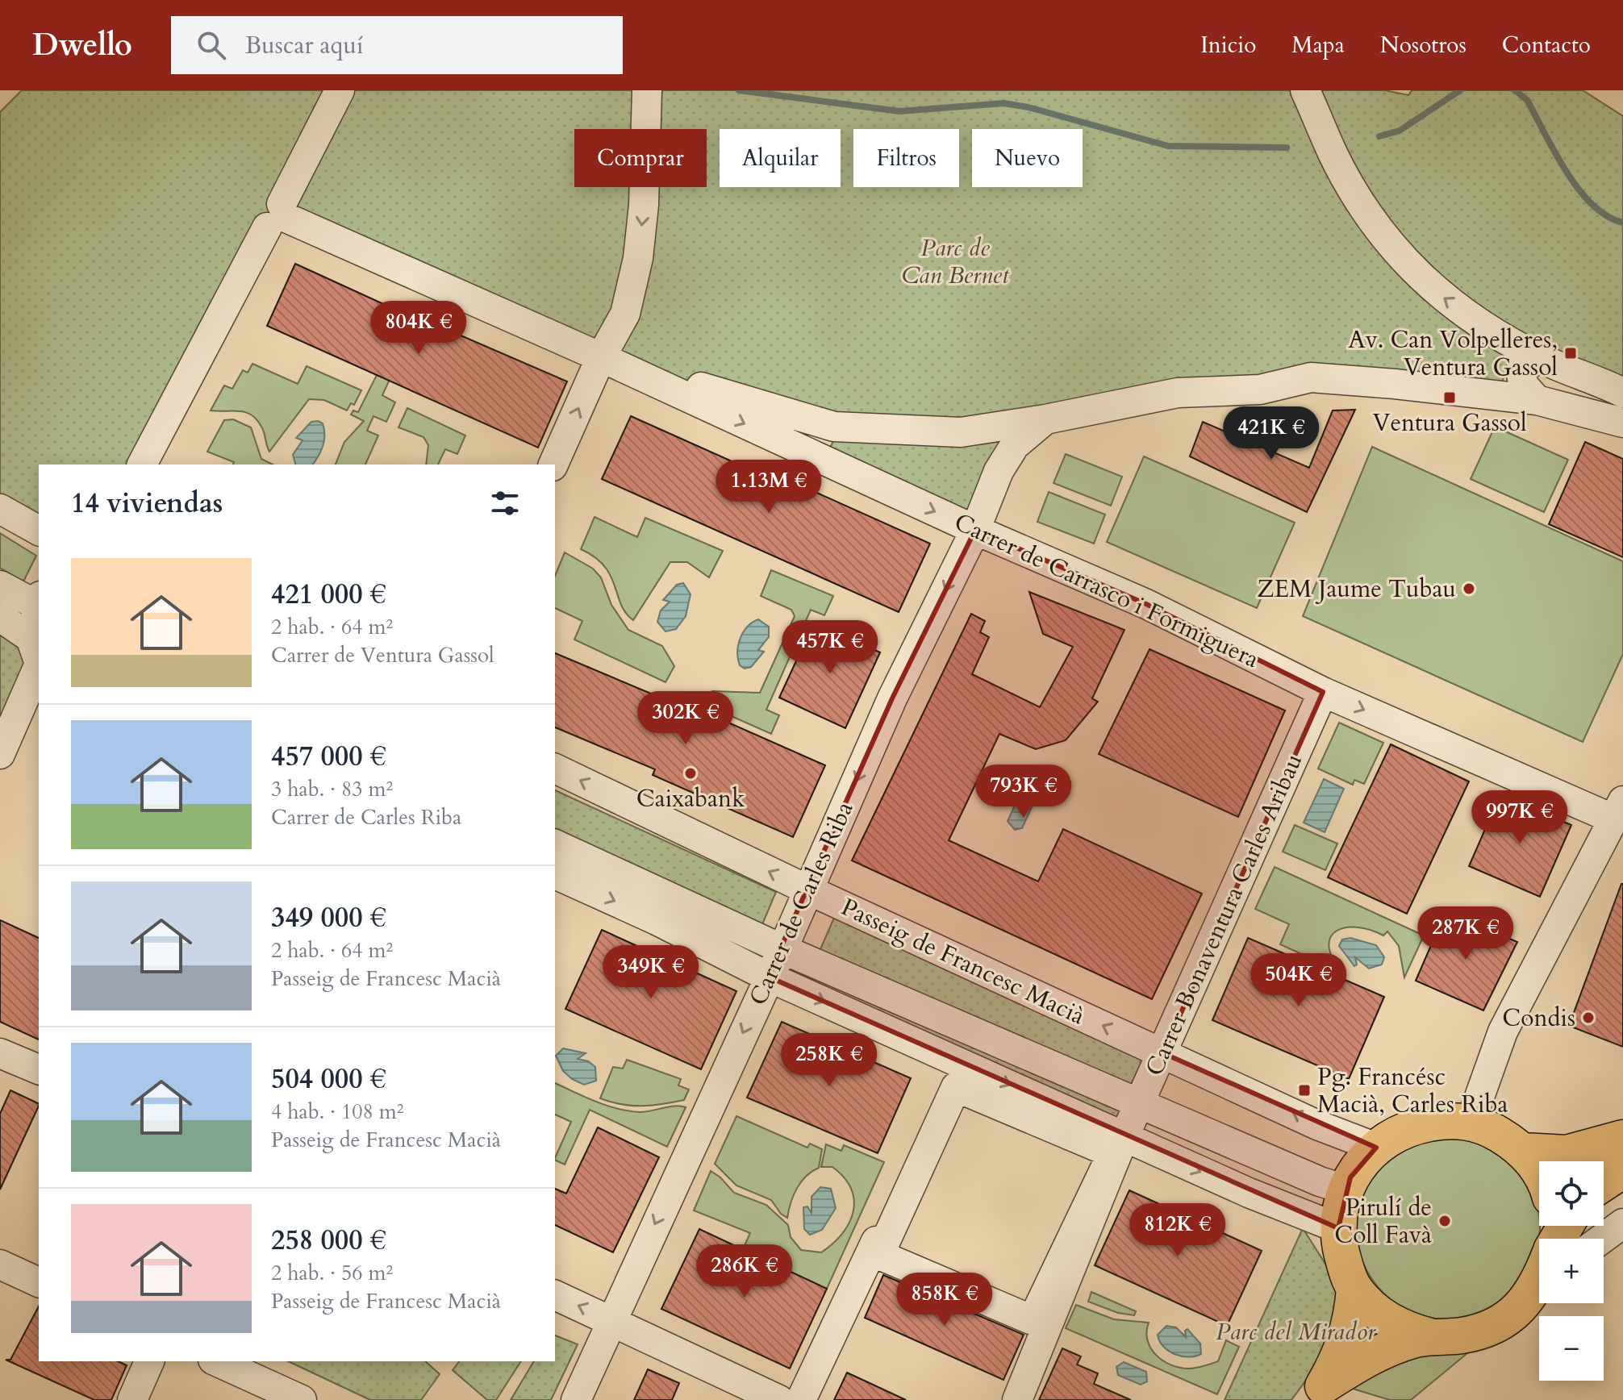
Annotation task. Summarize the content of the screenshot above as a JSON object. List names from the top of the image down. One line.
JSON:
{"streets":{"street":["Carrer de Carrasco i Formiguera","Carrer de Carles Riba","Carrer Bonaventura Carles Aribau","Passeig de Francesc Macià"]},"crossings":[["Carrer de Carrasco i Formiguera","Carrer de Carles Riba"],["Carrer de Carrasco i Formiguera","Carrer Bonaventura Carles Aribau"],["Carrer de Carles Riba","Passeig de Francesc Macià"],["Carrer Bonaventura Carles Aribau","Passeig de Francesc Macià"]],"one_way":["Carrer de Carles Riba"],"parks":["Parc de Can Bernet","Parc del Mirador"],"places":{"transit":["Av. Can Volpelleres, Ventura Gassol","Ventura Gassol","Pg. Francésc Macià, Carles Riba"],"other":["ZEM Jaume Tubau","Caixabank","Condis","Pirulí de Coll Favà"]},"page":{"header":"Dwello","search":"Buscar aquí","nav":["Inicio","Mapa","Nosotros","Contacto"],"chip":["Comprar","Alquilar","Filtros","Nuevo"],"price":["804K €","421K €","1.13M €","457K €","302K €","793K €","997K €","287K €","349K €","504K €","258K €","812K €","286K €","858K €"],"heading":"14 viviendas","list":[{"name":"421 000 €","note":"2 hab. · 64 m² · Carrer de Ventura Gassol"},{"name":"457 000 €","note":"3 hab. · 83 m² · Carrer de Carles Riba"},{"name":"349 000 €","note":"2 hab. · 64 m² · Passeig de Francesc Macià"},{"name":"504 000 €","note":"4 hab. · 108 m² · Passeig de Francesc Macià"},{"name":"258 000 €","note":"2 hab. · 56 m² · Passeig de Francesc Macià"}],"map_buttons":["+","−"]}}
